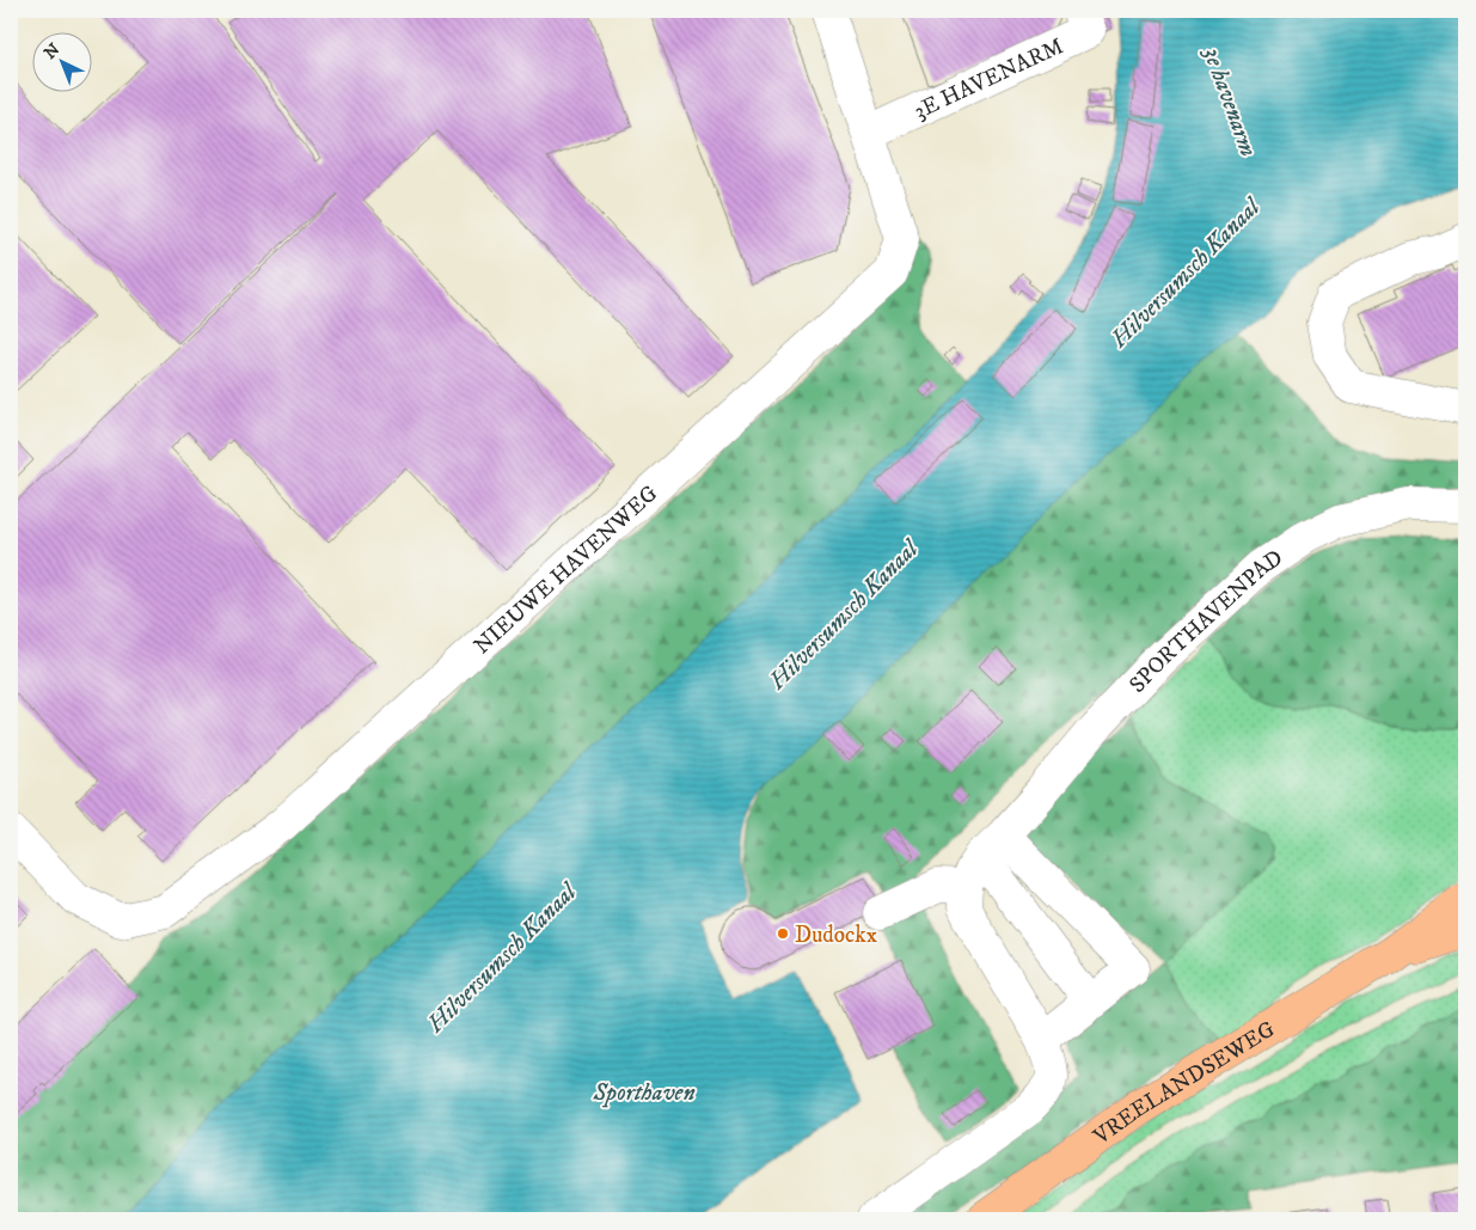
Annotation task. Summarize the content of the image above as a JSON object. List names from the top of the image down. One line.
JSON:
{"streets":{"main road":["VREELANDSEWEG"],"street":["3E HAVENARM","NIEUWE HAVENWEG","SPORTHAVENPAD"]},"crossings":[["3E HAVENARM","NIEUWE HAVENWEG"]],"water":["3e havenarm","Hilversumsch Kanaal","Sporthaven"],"places":["Dudockx"],"north":"top left"}
